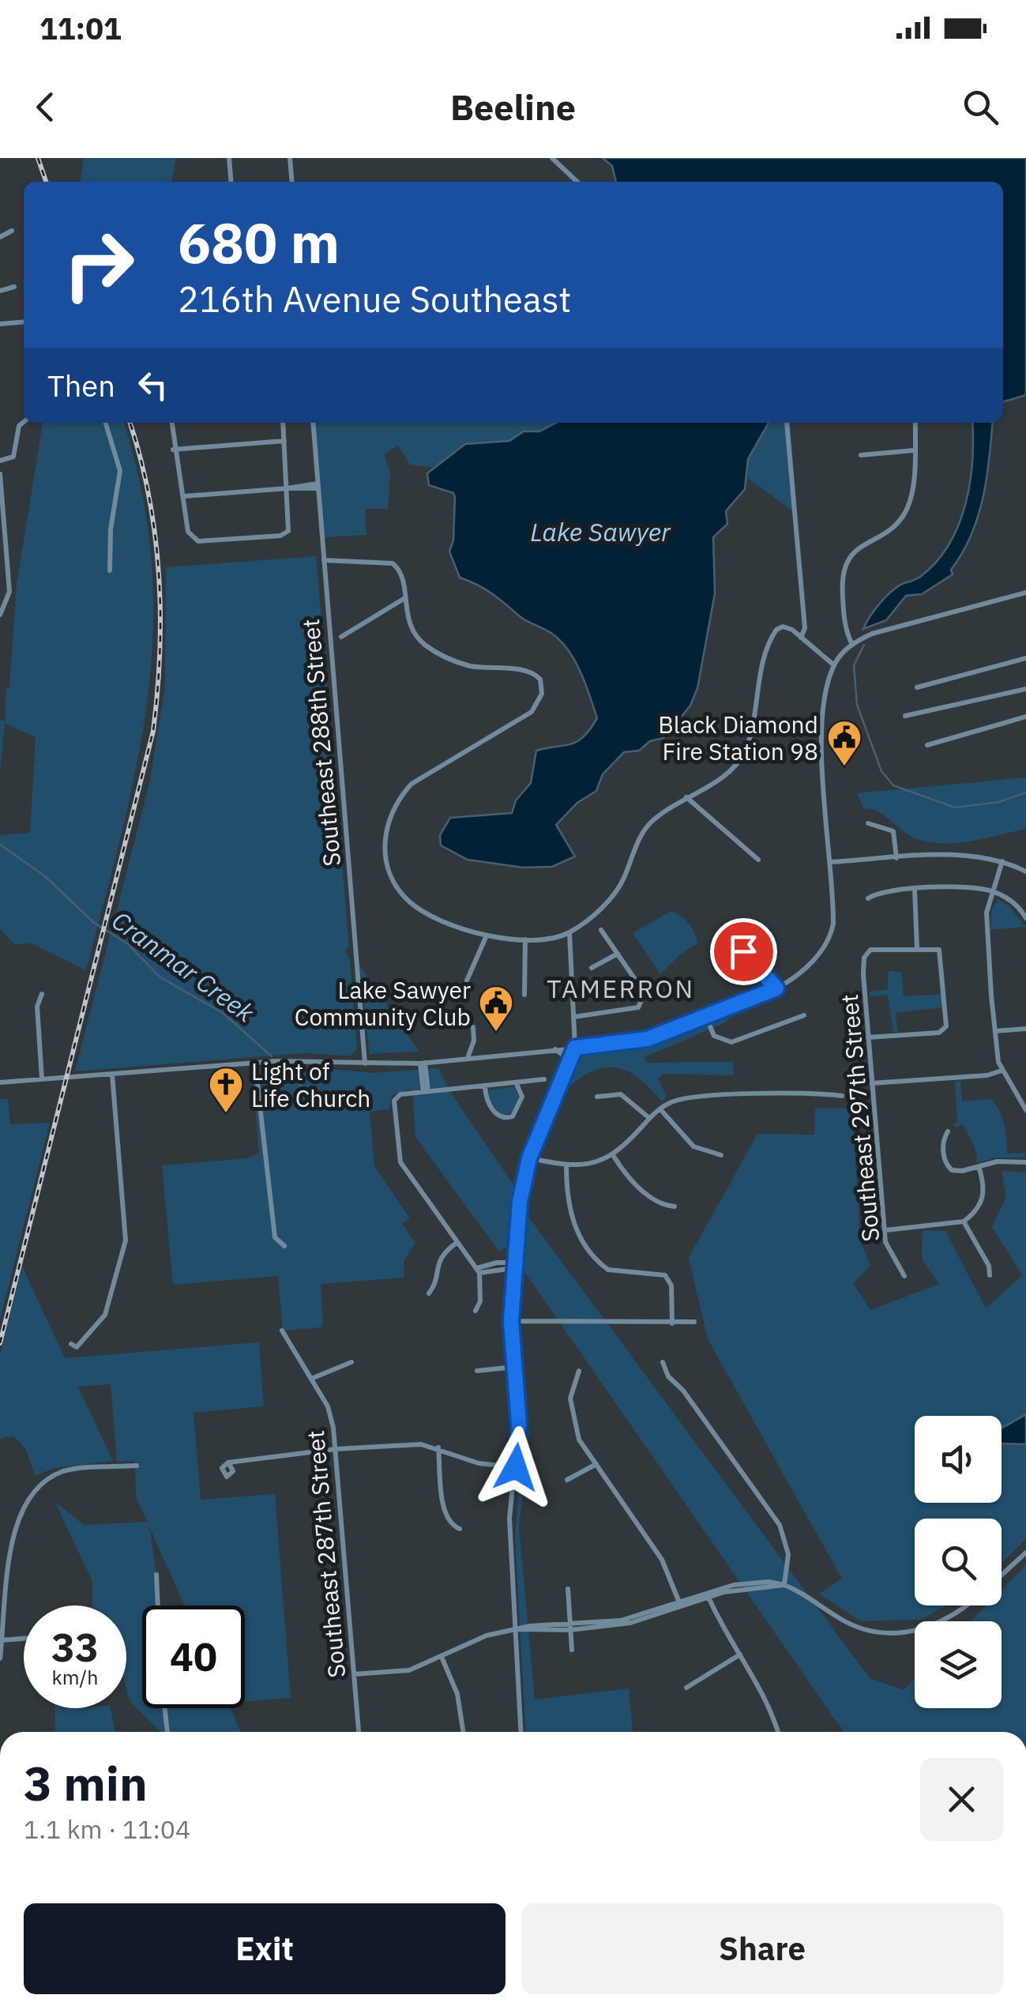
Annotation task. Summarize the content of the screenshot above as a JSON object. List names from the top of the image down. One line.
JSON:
{"streets":{"street":["Southeast 288th Street","Southeast 297th Street","Southeast 287th Street"]},"districts":["TAMERRON"],"water":["Lake Sawyer","Cranmar Creek"],"places":{"public building":["Black Diamond Fire Station 98","Lake Sawyer Community Club"],"church":["Light of Life Church"]},"page":{"status":"11:01","header":"Beeline","turn":["680 m","216th Avenue Southeast"],"then":"Then","speed":"33 km/h","limit":"40","heading":["3 min","1.1 km · 11:04"],"buttons":["Exit","Share"]}}
